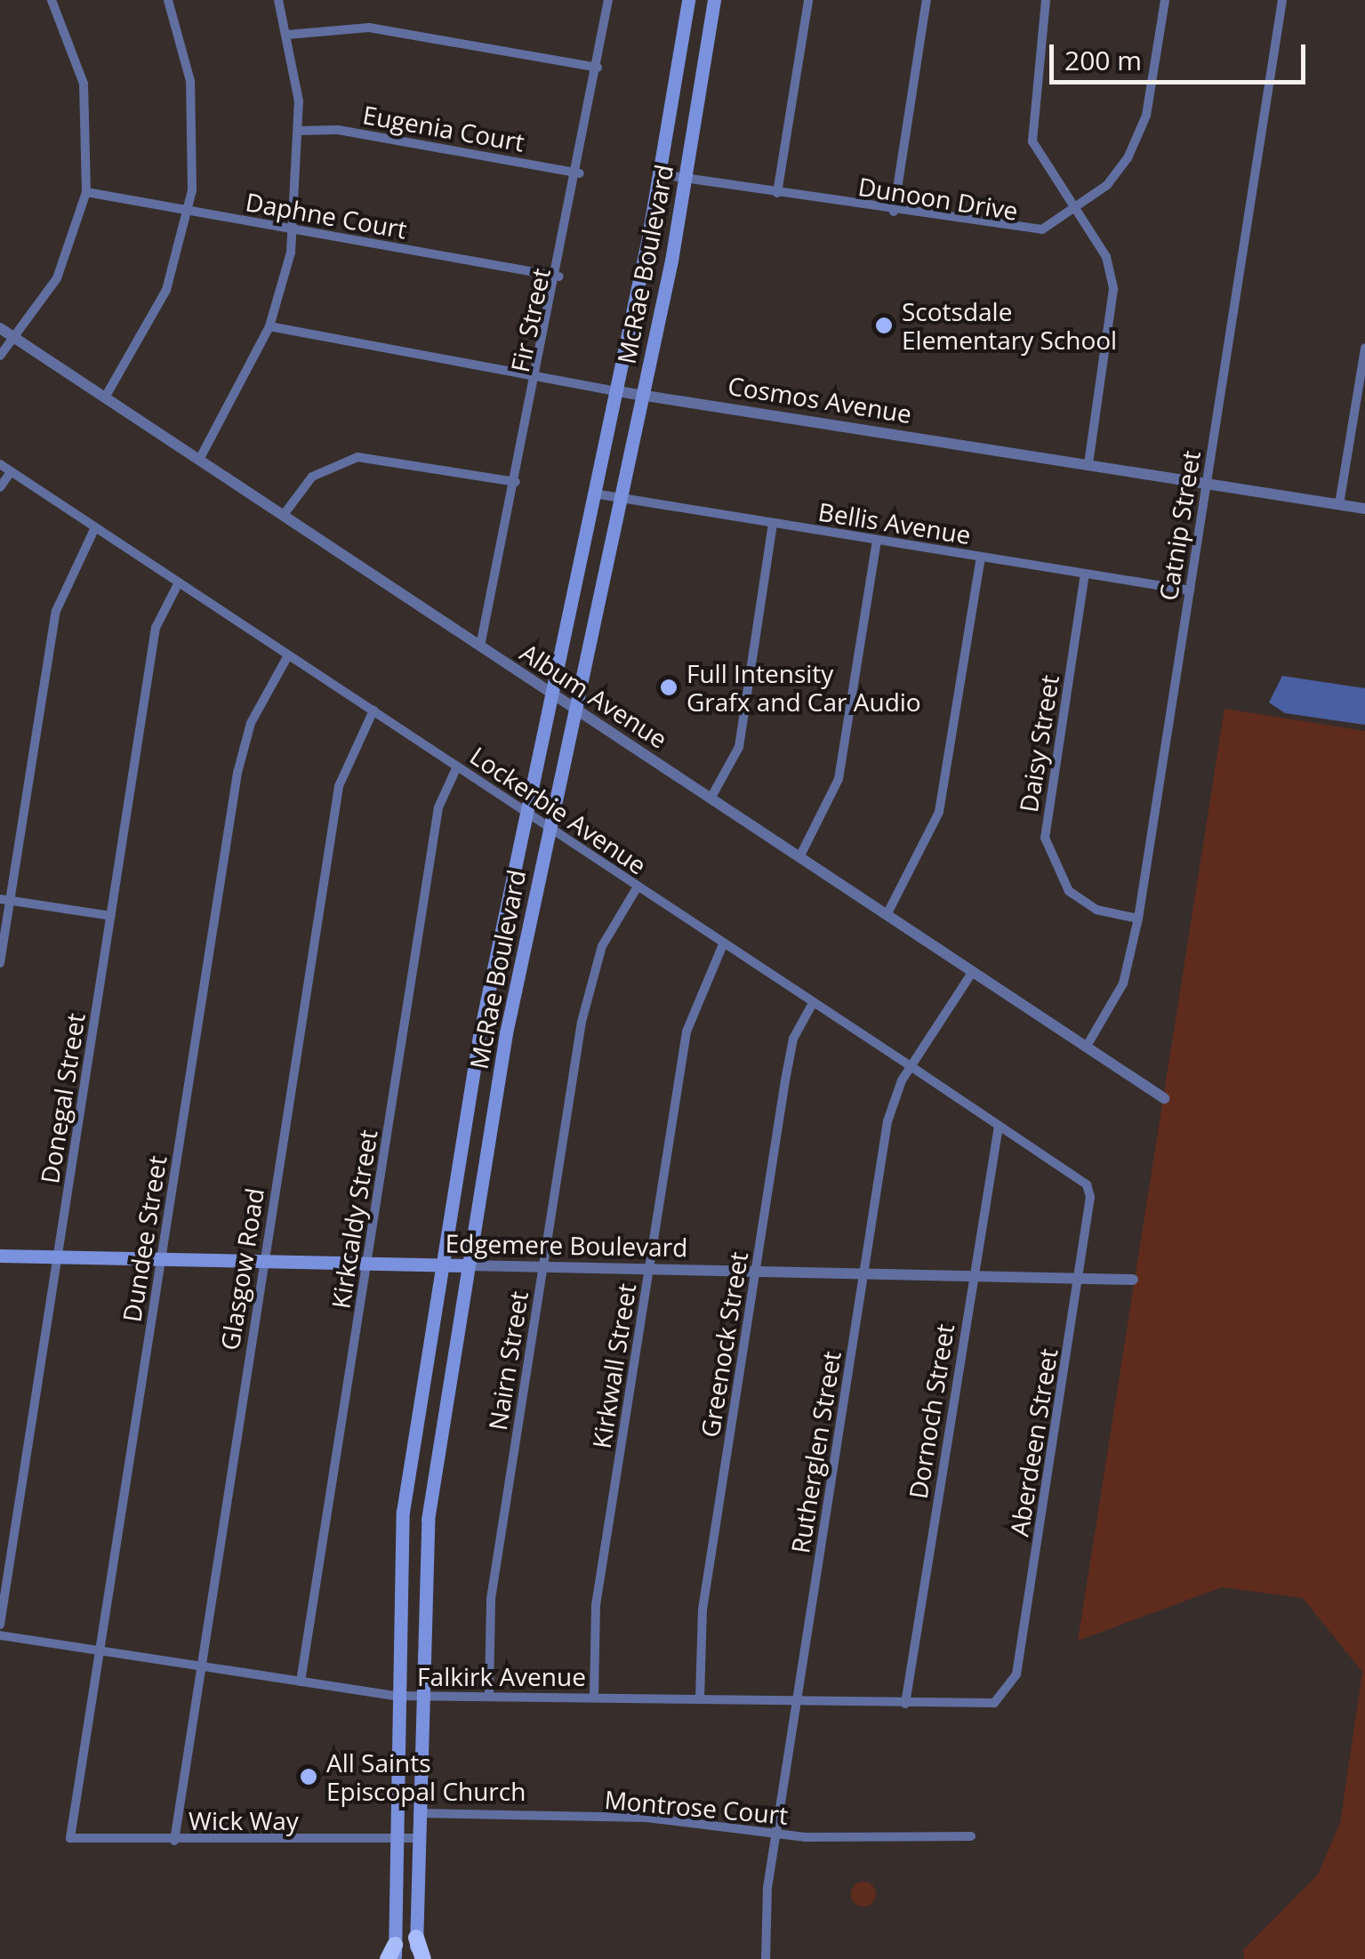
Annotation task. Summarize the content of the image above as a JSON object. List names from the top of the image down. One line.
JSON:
{"streets":{"main road":["McRae Boulevard","Edgemere Boulevard"],"street":["Eugenia Court","Dunoon Drive","Daphne Court","Fir Street","Cosmos Avenue","Bellis Avenue","Catnip Street","Album Avenue","Daisy Street","Lockerbie Avenue","Donegal Street","Kirkcaldy Street","Dundee Street","Glasgow Road","Greenock Street","Nairn Street","Kirkwall Street","Dornoch Street","Aberdeen Street","Rutherglen Street","Falkirk Avenue","Montrose Court","Wick Way"]},"crossings":[["Eugenia Court","Fir Street"],["Dunoon Drive","McRae Boulevard"],["Daphne Court","Fir Street"],["McRae Boulevard","Cosmos Avenue"],["McRae Boulevard","Bellis Avenue"],["McRae Boulevard","Album Avenue"],["McRae Boulevard","Lockerbie Avenue"],["McRae Boulevard","Edgemere Boulevard"],["McRae Boulevard","Falkirk Avenue"],["McRae Boulevard","Montrose Court"],["McRae Boulevard","Wick Way"],["Fir Street","Cosmos Avenue"],["Fir Street","Album Avenue"],["Cosmos Avenue","Catnip Street"],["Bellis Avenue","Catnip Street"],["Bellis Avenue","Daisy Street"],["Catnip Street","Album Avenue"],["Catnip Street","Daisy Street"],["Album Avenue","Rutherglen Street"],["Lockerbie Avenue","Donegal Street"],["Lockerbie Avenue","Kirkcaldy Street"],["Lockerbie Avenue","Dundee Street"],["Lockerbie Avenue","Glasgow Road"],["Lockerbie Avenue","Greenock Street"],["Lockerbie Avenue","Nairn Street"],["Lockerbie Avenue","Kirkwall Street"],["Lockerbie Avenue","Dornoch Street"],["Lockerbie Avenue","Aberdeen Street"],["Lockerbie Avenue","Rutherglen Street"],["Donegal Street","Edgemere Boulevard"],["Kirkcaldy Street","Edgemere Boulevard"],["Kirkcaldy Street","Falkirk Avenue"],["Dundee Street","Edgemere Boulevard"],["Dundee Street","Falkirk Avenue"],["Dundee Street","Wick Way"],["Edgemere Boulevard","Glasgow Road"],["Edgemere Boulevard","Greenock Street"],["Edgemere Boulevard","Nairn Street"],["Edgemere Boulevard","Kirkwall Street"],["Edgemere Boulevard","Dornoch Street"],["Edgemere Boulevard","Aberdeen Street"],["Edgemere Boulevard","Rutherglen Street"],["Glasgow Road","Falkirk Avenue"],["Glasgow Road","Wick Way"],["Greenock Street","Falkirk Avenue"],["Nairn Street","Falkirk Avenue"],["Kirkwall Street","Falkirk Avenue"],["Dornoch Street","Falkirk Avenue"],["Aberdeen Street","Falkirk Avenue"],["Rutherglen Street","Falkirk Avenue"],["Rutherglen Street","Montrose Court"]],"places":["Scotsdale Elementary School","Full Intensity Grafx and Car Audio","All Saints Episcopal Church"],"scale_bar":"200 m"}
